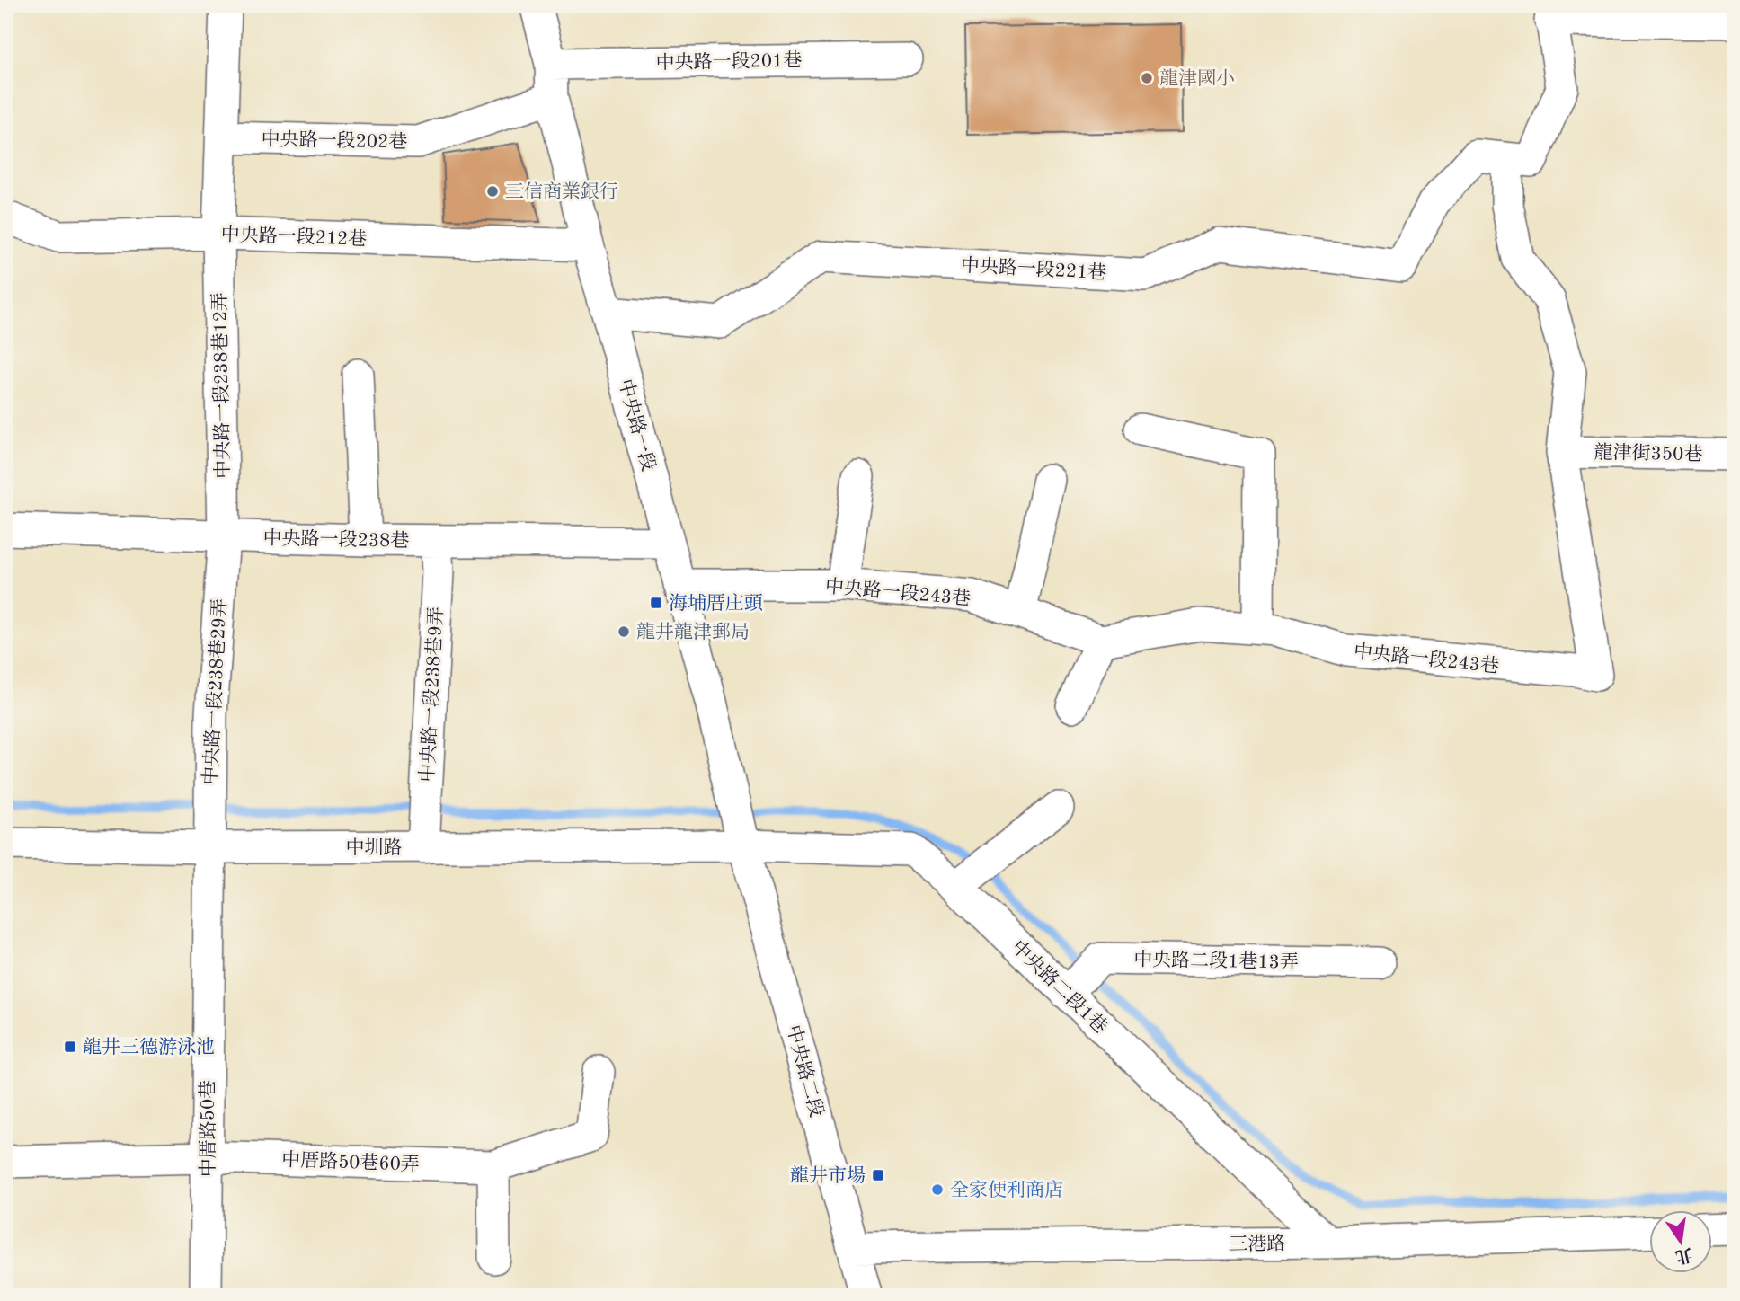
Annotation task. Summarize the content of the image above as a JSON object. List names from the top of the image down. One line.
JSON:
{"streets":{"street":["中央路一段201巷","中央路一段202巷","中央路一段212巷","中央路一段221巷","中央路一段238巷12弄","中央路一段","龍津街350巷","中央路一段238巷","中央路一段243巷","中央路一段238巷29弄","中央路一段238巷9弄","中圳路","中央路二段1巷13弄","中央路二段1巷","中央路二段","中厝路50巷","中厝路50巷60弄","三港路"]},"crossings":[["中央路一段201巷","中央路一段"],["中央路一段202巷","中央路一段238巷12弄"],["中央路一段202巷","中央路一段"],["中央路一段212巷","中央路一段238巷12弄"],["中央路一段212巷","中央路一段"],["中央路一段221巷","中央路一段"],["中央路一段238巷12弄","中央路一段238巷"],["中央路一段238巷12弄","中央路一段238巷29弄"],["中央路一段","中央路一段238巷"],["中央路一段","中央路一段243巷"],["中央路一段","中圳路"],["中央路一段","中央路二段1巷"],["中央路一段","中央路二段"],["龍津街350巷","中央路一段243巷"],["中央路一段238巷","中央路一段238巷29弄"],["中央路一段238巷","中央路一段238巷9弄"],["中央路一段238巷29弄","中圳路"],["中央路一段238巷29弄","中厝路50巷"],["中央路一段238巷9弄","中圳路"],["中圳路","中央路二段1巷"],["中圳路","中央路二段"],["中圳路","中厝路50巷"],["中央路二段1巷13弄","中央路二段1巷"],["中央路二段1巷","中央路二段"],["中央路二段1巷","三港路"],["中央路二段","三港路"],["中厝路50巷","中厝路50巷60弄"]],"places":{"other":["龍津國小","三信商業銀行","龍井龍津郵局","全家便利商店"],"transit":["海埔厝庄頭","龍井三德游泳池","龍井市場"]},"north":"bottom"}
